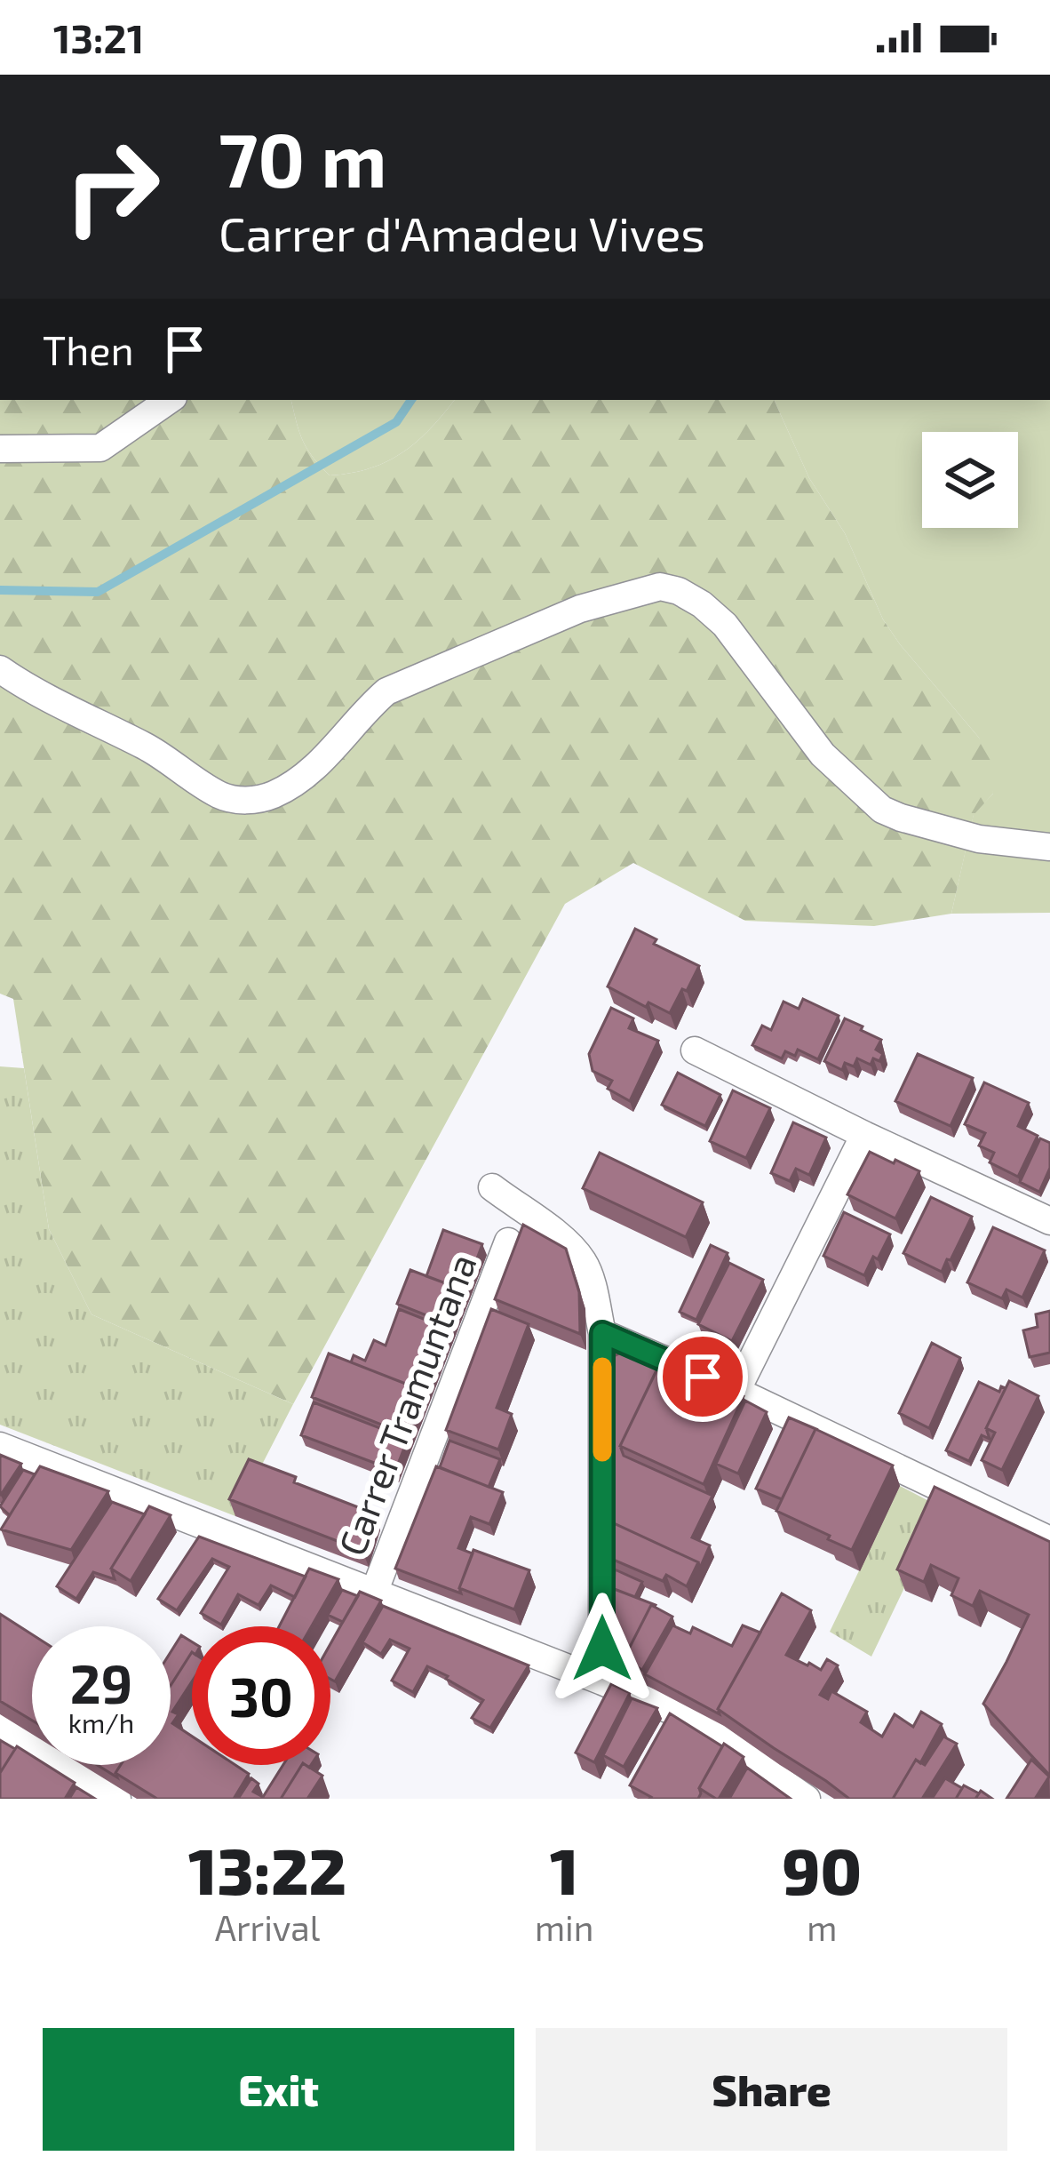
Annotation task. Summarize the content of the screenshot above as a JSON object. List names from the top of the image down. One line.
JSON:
{"streets":{"street":["Carrer Tramuntana"]},"page":{"status":"13:21","turn":["70 m","Carrer d'Amadeu Vives"],"then":"Then","speed":"29 km/h","limit":"30","eta":["13:22","Arrival","1","min","90","m"],"buttons":["Exit","Share"]}}
